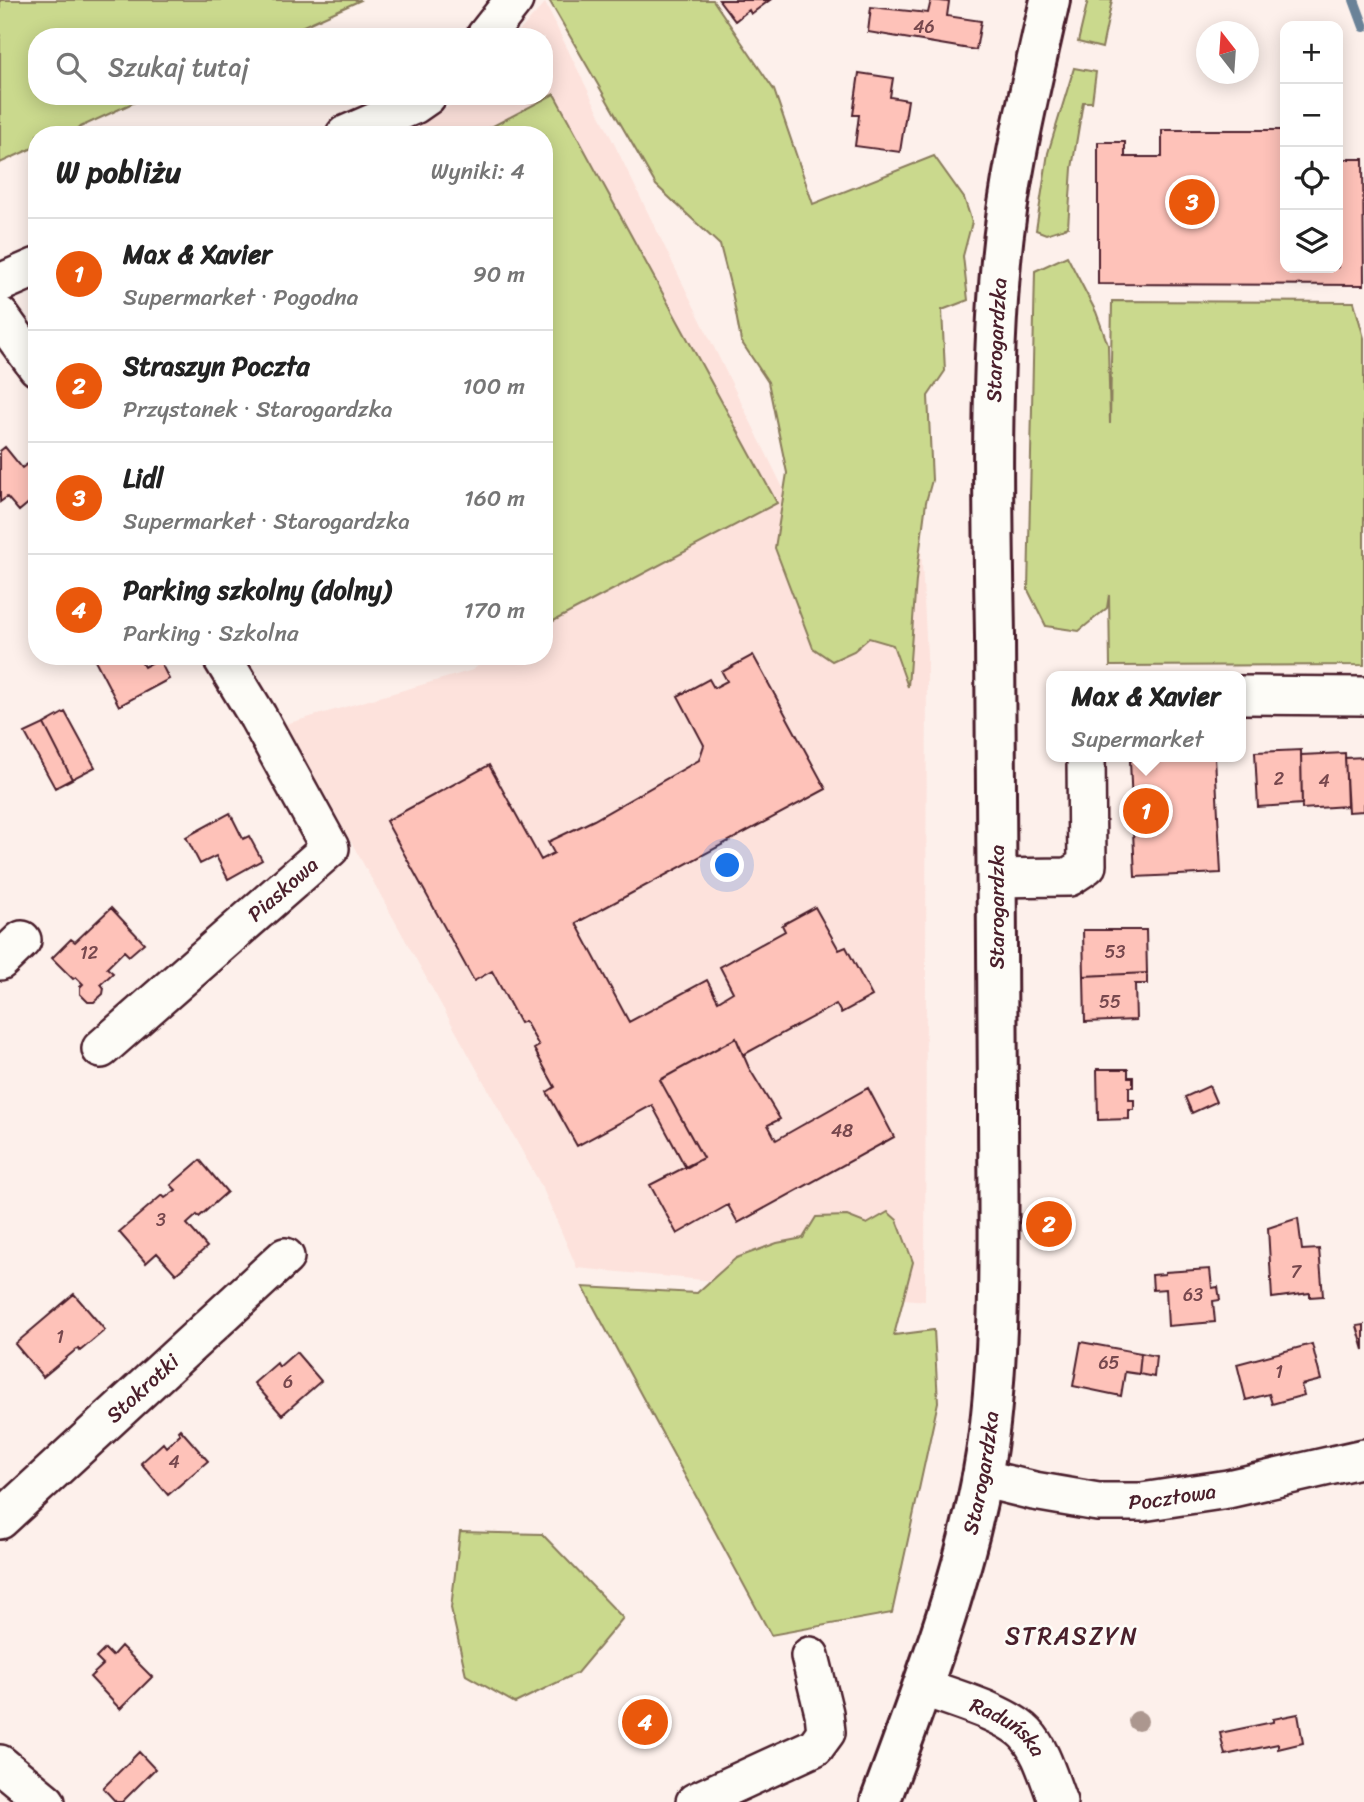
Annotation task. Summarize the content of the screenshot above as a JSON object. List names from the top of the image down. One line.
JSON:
{"streets":{"main road":["Starogardzka"],"street":["Piaskowa","Stokrotki","Pocztowa","Raduńska"]},"crossings":[["Starogardzka","Pocztowa"],["Starogardzka","Raduńska"]],"districts":["STRASZYN"],"house_numbers":["46","2","4","53","12","55","48","3","7","63","1","65","1","6","4"],"north":"top","page":{"map_buttons":["+","−"],"search":"Szukaj tutaj","heading":["W pobliżu","Wyniki: 4"],"pins":["3","1","2","4"],"list":[{"mark":"1","name":"Max & Xavier","note":"Supermarket · Pogodna","value":"90 m"},{"mark":"2","name":"Straszyn Poczta","note":"Przystanek · Starogardzka","value":"100 m"},{"mark":"3","name":"Lidl","note":"Supermarket · Starogardzka","value":"160 m"},{"mark":"4","name":"Parking szkolny (dolny)","note":"Parking · Szkolna","value":"170 m"}],"popup":["Max & Xavier","Supermarket"]}}
